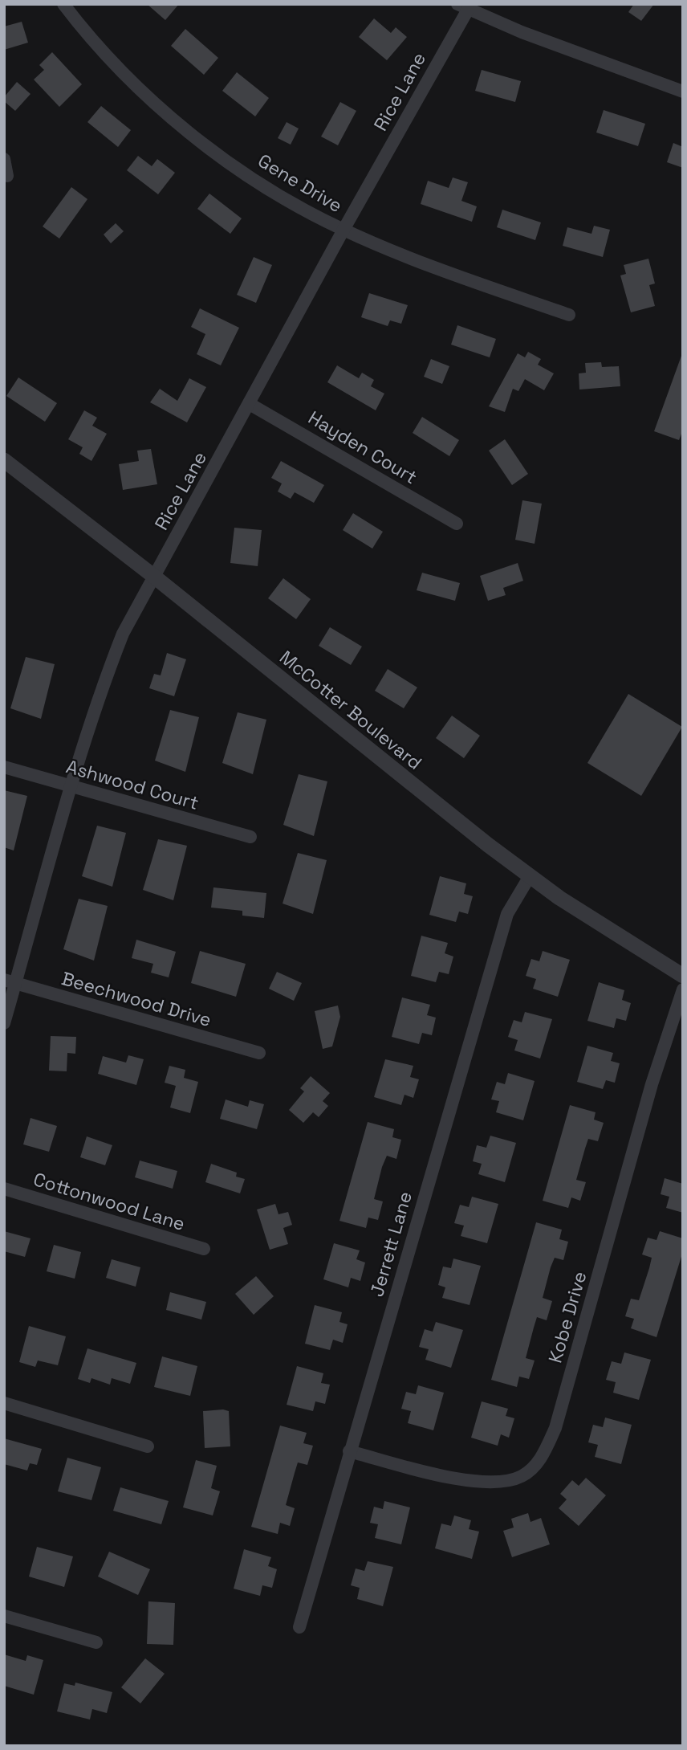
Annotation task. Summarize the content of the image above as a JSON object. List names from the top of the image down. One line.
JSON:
{"streets":{"street":["Rice Lane","Gene Drive","Hayden Court","McCotter Boulevard","Ashwood Court","Beechwood Drive","Cottonwood Lane","Jerrett Lane","Kobe Drive"]},"crossings":[["Rice Lane","Gene Drive"],["Rice Lane","Hayden Court"],["Rice Lane","McCotter Boulevard"],["Rice Lane","Ashwood Court"],["Rice Lane","Beechwood Drive"],["McCotter Boulevard","Jerrett Lane"],["Jerrett Lane","Kobe Drive"]]}
